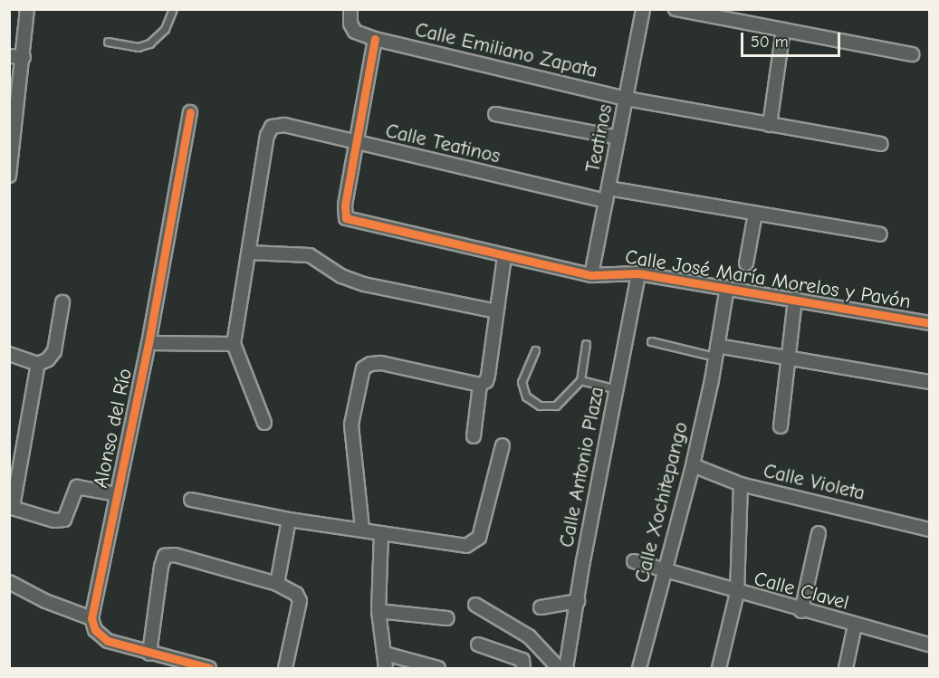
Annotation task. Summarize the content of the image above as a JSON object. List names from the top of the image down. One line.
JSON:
{"streets":{"street":["Calle Emiliano Zapata","Teatinos","Calle Teatinos","Calle José María Morelos y Pavón","Alonso del Río","Calle Antonio Plaza","Calle Violeta","Calle Xochitepango","Calle Clavel"]},"crossings":[["Calle Emiliano Zapata","Teatinos"],["Teatinos","Calle Teatinos"],["Teatinos","Calle José María Morelos y Pavón"],["Calle Teatinos","Calle José María Morelos y Pavón"],["Calle José María Morelos y Pavón","Calle Antonio Plaza"],["Calle José María Morelos y Pavón","Calle Xochitepango"],["Calle Violeta","Calle Xochitepango"],["Calle Xochitepango","Calle Clavel"]],"scale_bar":"50 m"}
